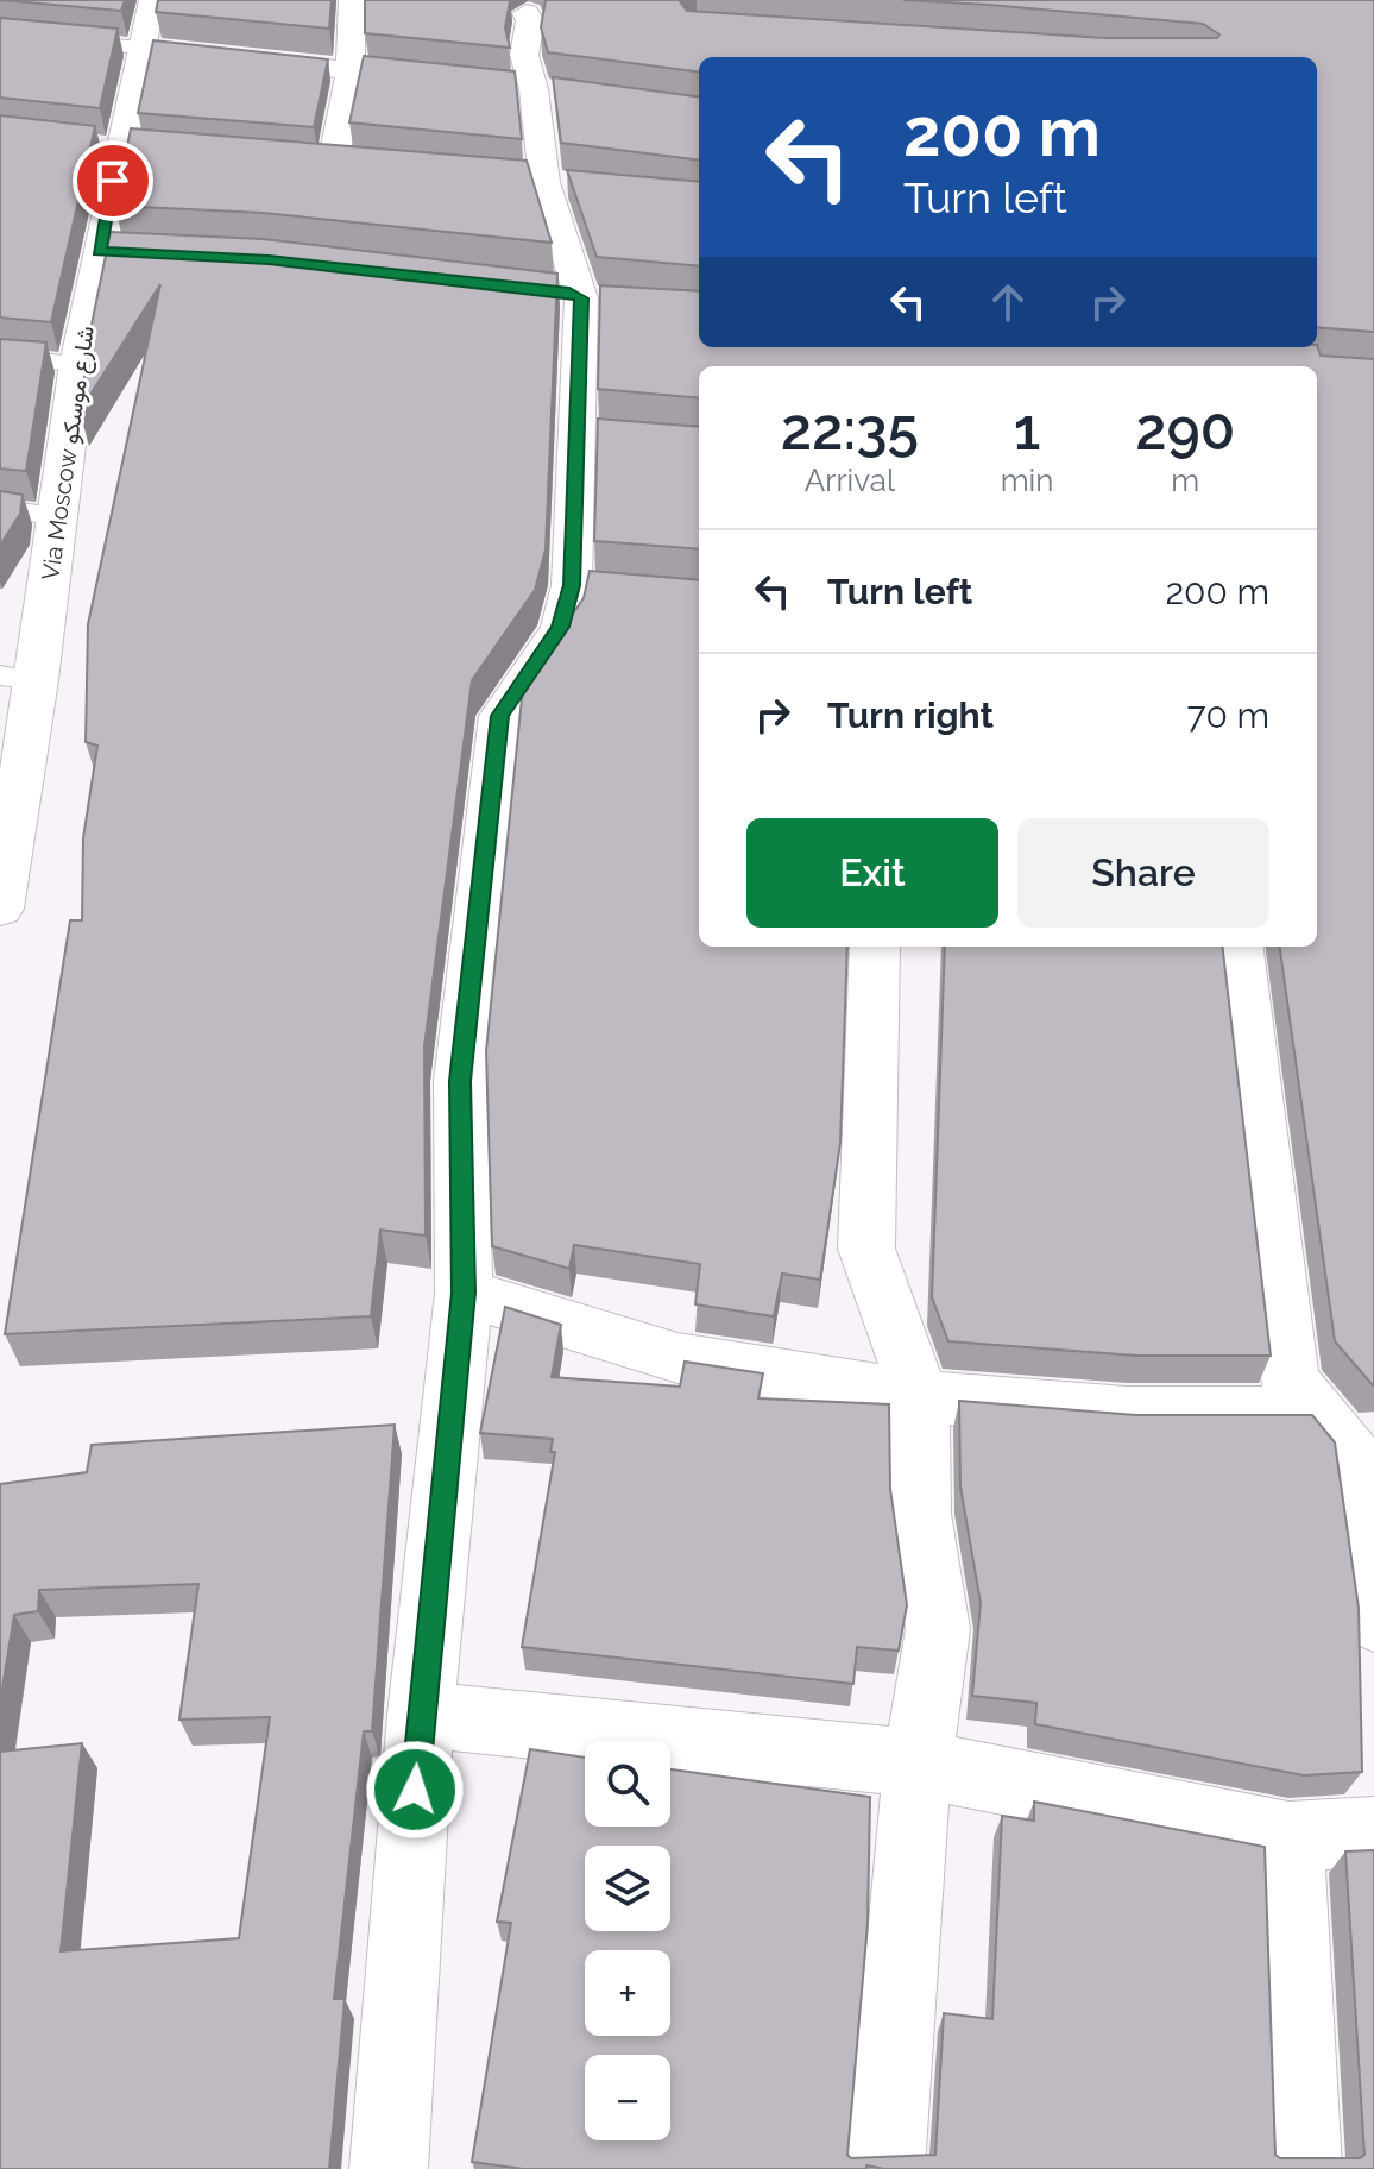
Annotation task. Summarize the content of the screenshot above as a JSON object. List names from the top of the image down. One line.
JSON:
{"streets":{"street":["Via Moscow شارع موسكو"]},"page":{"turn":["200 m","Turn left"],"eta":["22:35","Arrival","1","min","290","m"],"list":[{"name":"Turn left","value":"200 m"},{"name":"Turn right","value":"70 m"}],"buttons":["Exit","Share"],"map_buttons":["+","−"]}}
